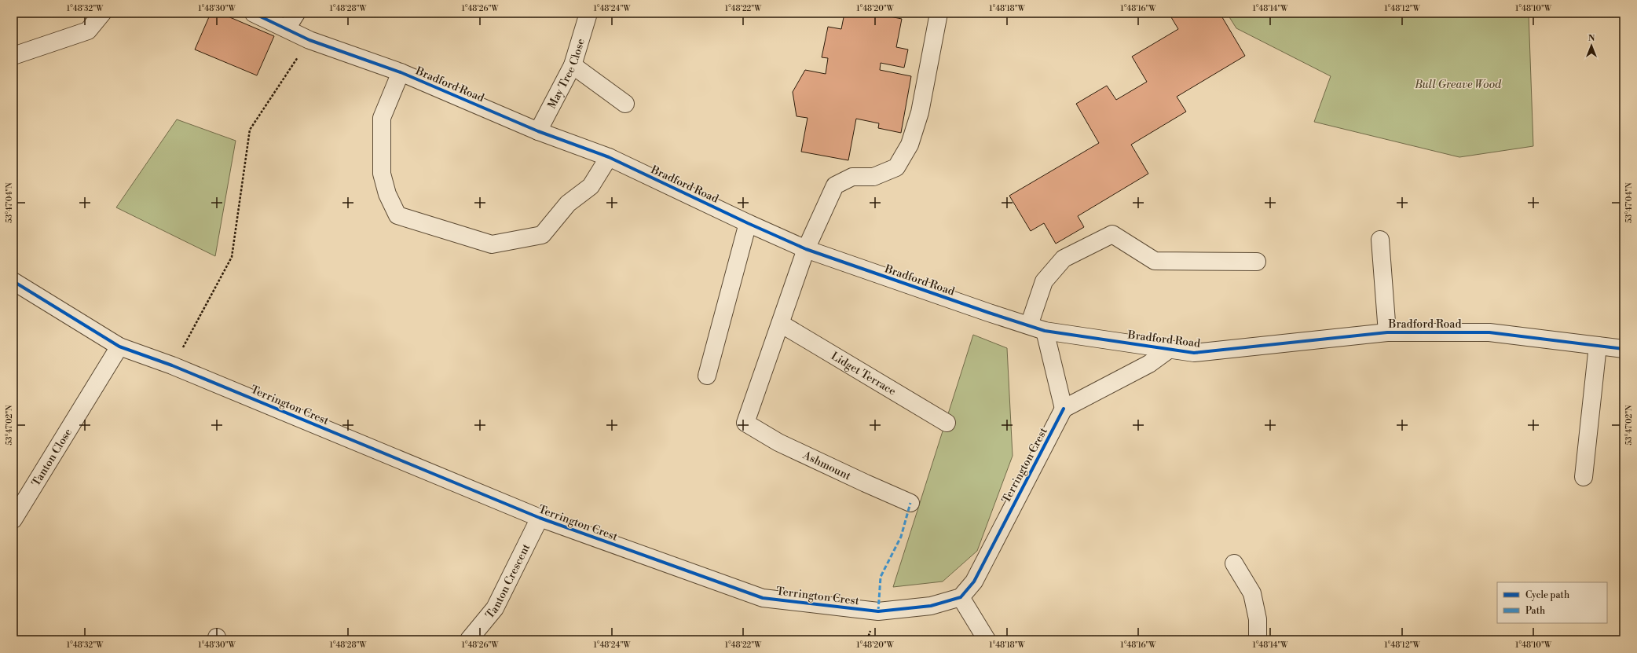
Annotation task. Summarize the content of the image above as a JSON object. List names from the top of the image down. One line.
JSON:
{"streets":{"street":["May Tree Close","Bradford Road","Lidget Terrace","Terrington Crest","Tanton Close","Ashmount","Tanton Crescent"]},"crossings":[["May Tree Close","Bradford Road"],["Lidget Terrace","Ashmount"],["Terrington Crest","Tanton Close"],["Terrington Crest","Tanton Crescent"]],"parks":["Bull Greave Wood"],"legend":["Cycle path","Path"],"north":"top","coordinates":["1°48'32\"W","1°48'30\"W","1°48'28\"W","1°48'26\"W","1°48'24\"W","1°48'22\"W","1°48'20\"W","1°48'18\"W","1°48'16\"W","1°48'14\"W","1°48'12\"W","1°48'10\"W","53°47'04\"N","53°47'02\"N"]}
